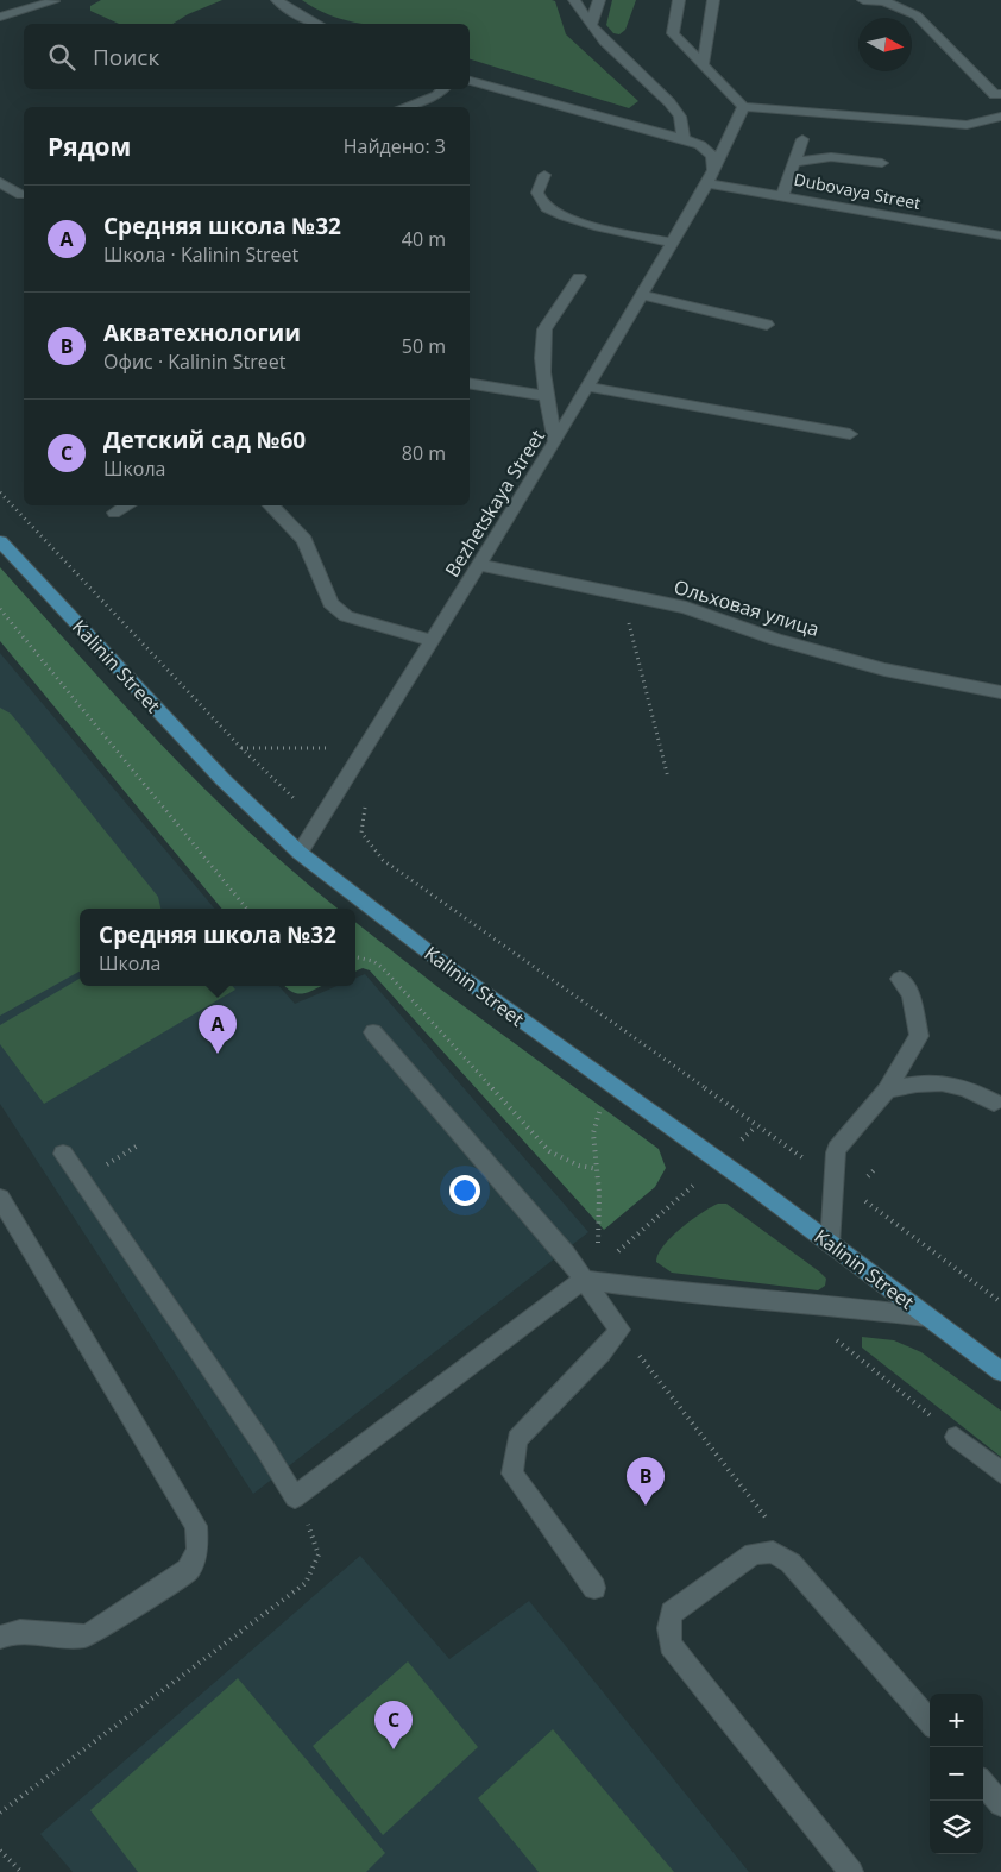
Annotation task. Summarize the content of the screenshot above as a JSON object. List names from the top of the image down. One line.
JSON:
{"streets":{"main road":["Kalinin Street"],"street":["Dubovaya Street","Bezhetskaya Street","Ольховая улица"]},"crossings":[["Dubovaya Street","Bezhetskaya Street"],["Bezhetskaya Street","Ольховая улица"],["Bezhetskaya Street","Kalinin Street"]],"north":"right","page":{"search":"Поиск","heading":["Рядом","Найдено: 3"],"list":[{"mark":"A","name":"Средняя школа №32","note":"Школа · Kalinin Street","value":"40 m"},{"mark":"B","name":"Акватехнологии","note":"Офис · Kalinin Street","value":"50 m"},{"mark":"C","name":"Детский сад №60","note":"Школа","value":"80 m"}],"popup":["Средняя школа №32","Школа"],"pins":["A","B","C"],"map_buttons":["+","−"]}}
